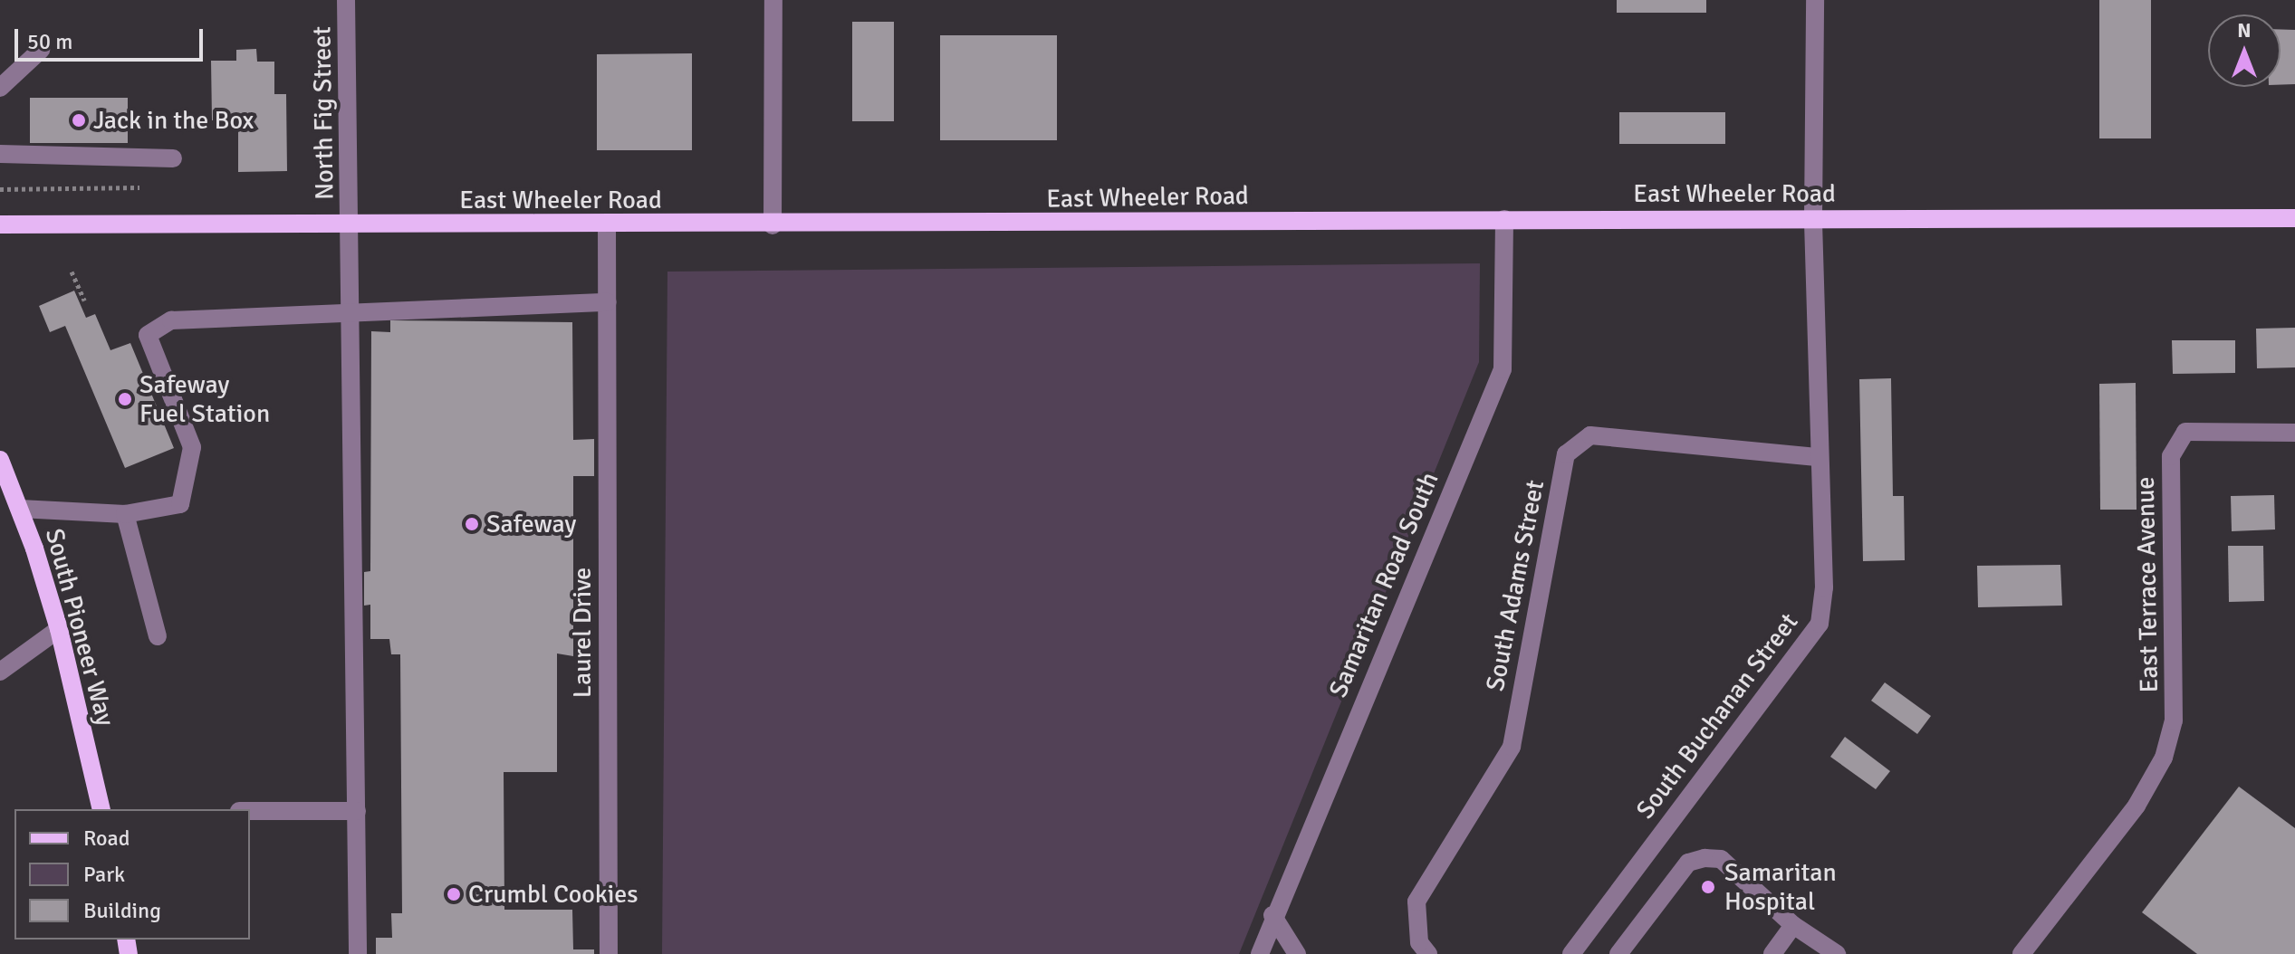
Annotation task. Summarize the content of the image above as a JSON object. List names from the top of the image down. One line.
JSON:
{"streets":{"main road":["East Wheeler Road","South Pioneer Way"],"street":["North Fig Street","Samaritan Road South","East Terrace Avenue","South Adams Street","Laurel Drive","South Buchanan Street"]},"crossings":[["North Fig Street","East Wheeler Road"],["East Wheeler Road","Samaritan Road South"],["East Wheeler Road","Laurel Drive"],["East Wheeler Road","South Buchanan Street"],["South Adams Street","South Buchanan Street"]],"places":["Jack in the Box","Safeway Fuel Station","Safeway","Samaritan Hospital","Crumbl Cookies"],"legend":["Road","Park","Building"],"scale_bar":"50 m","north":"top"}
